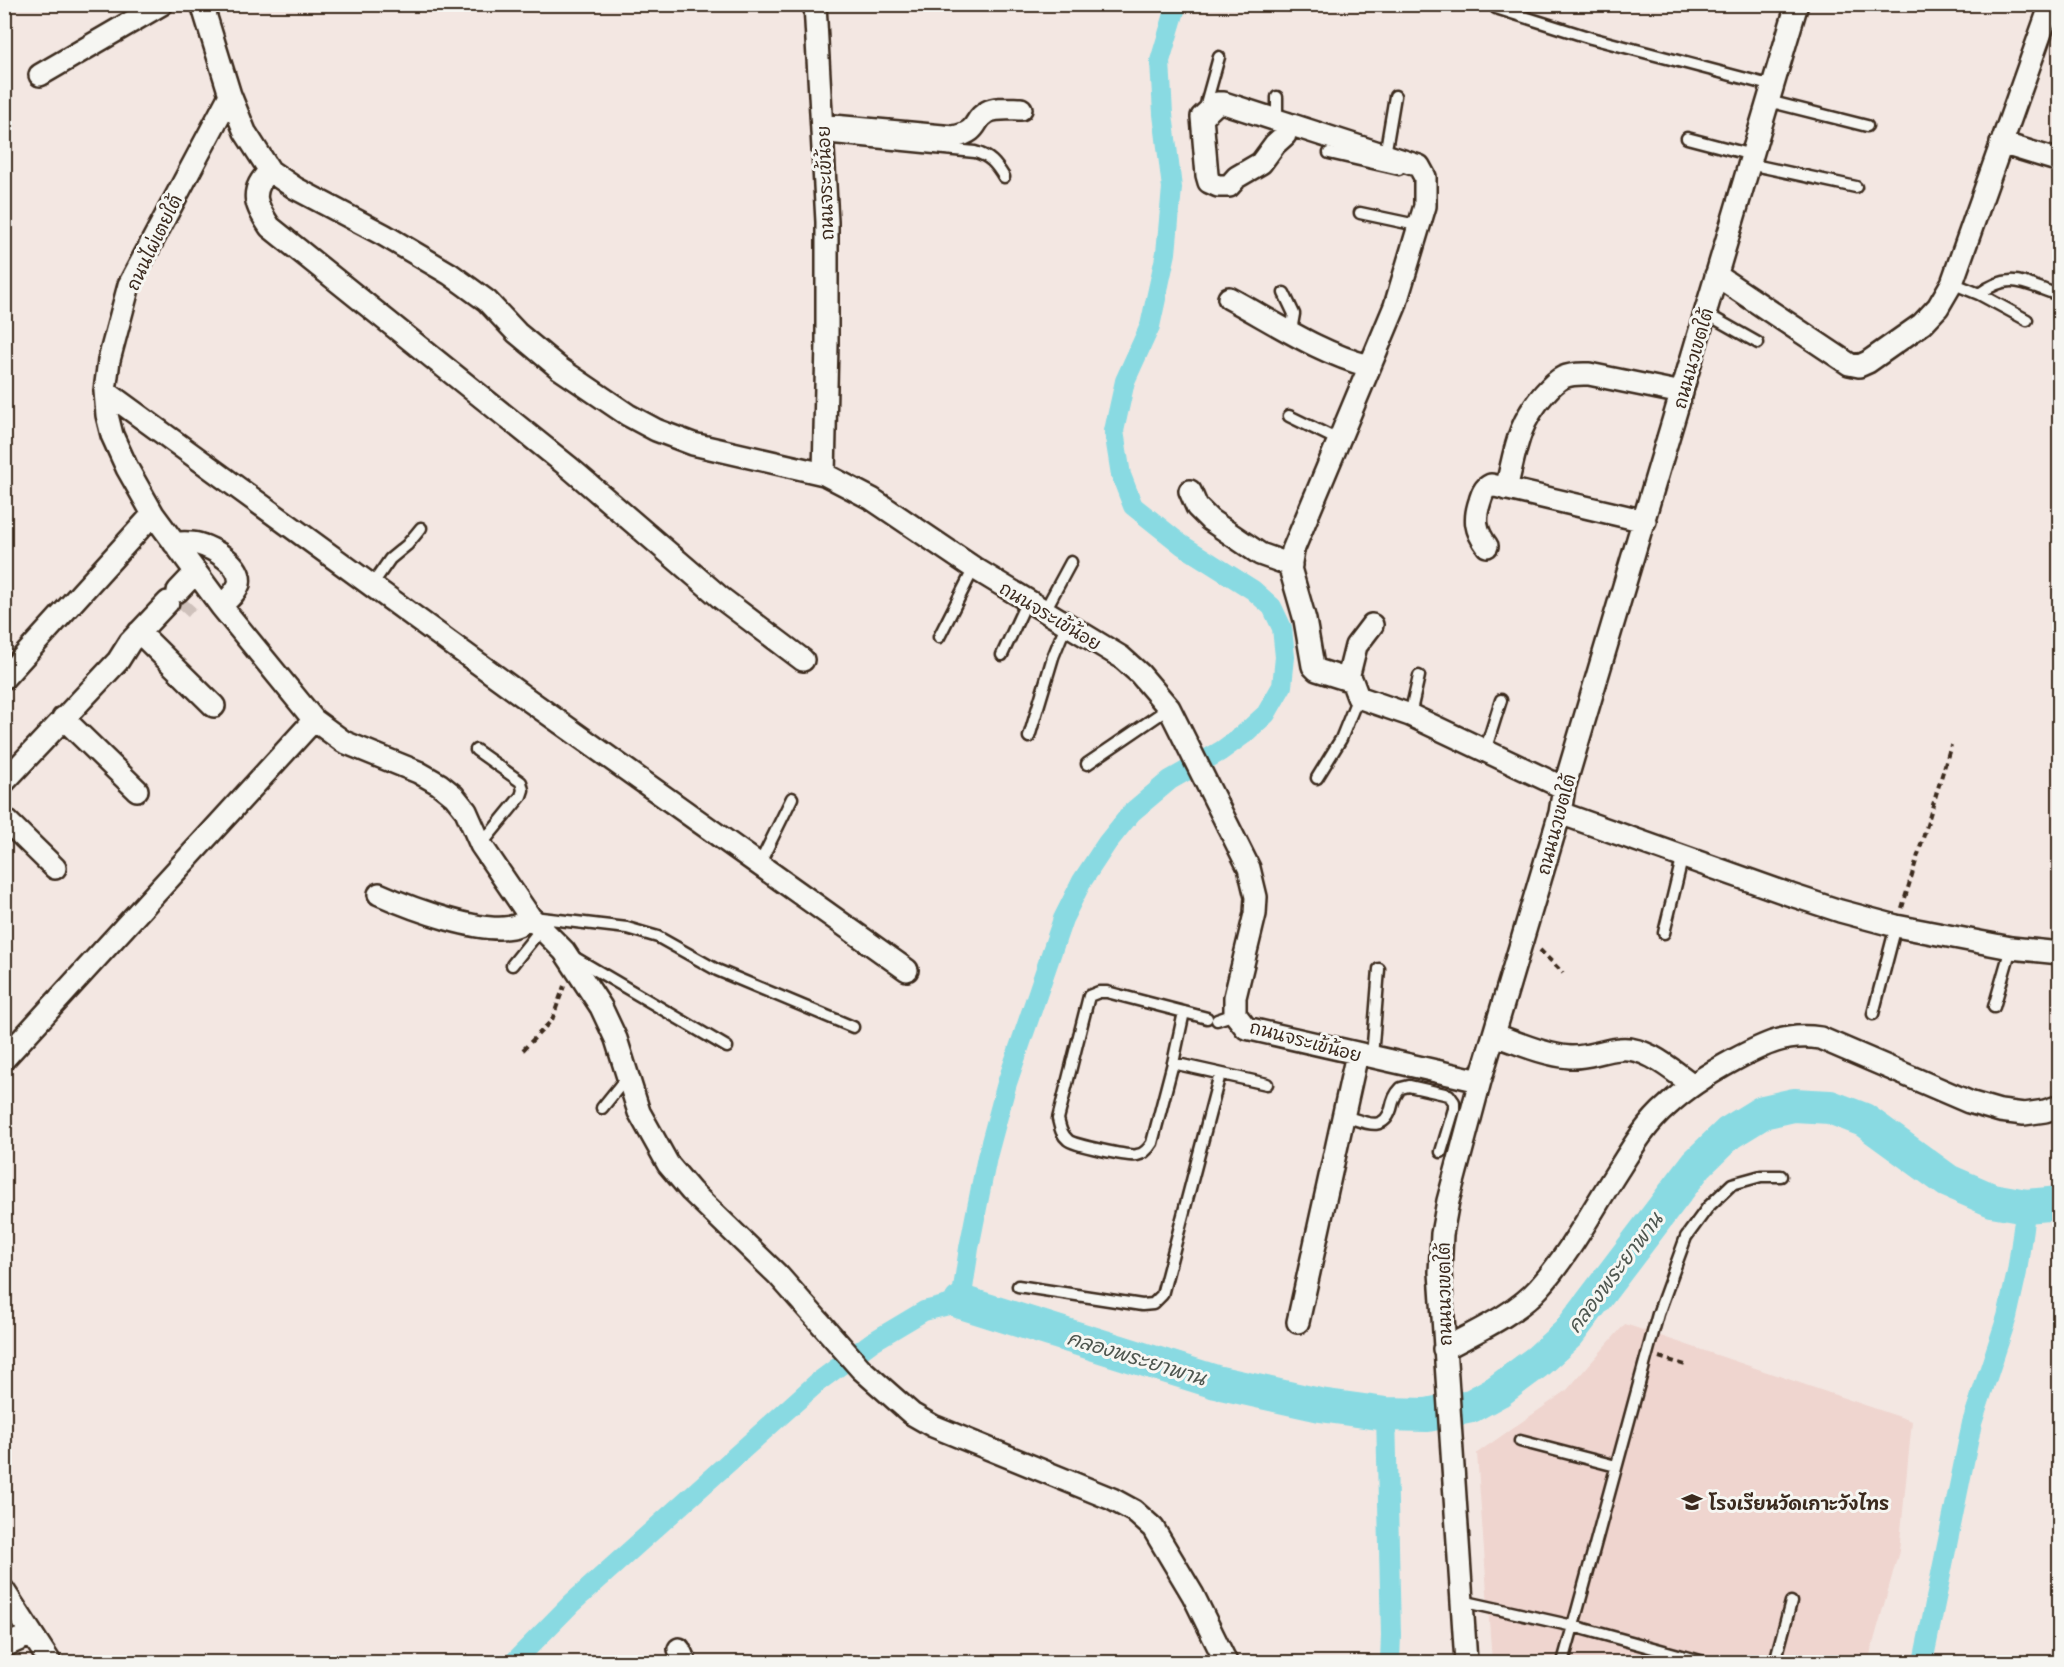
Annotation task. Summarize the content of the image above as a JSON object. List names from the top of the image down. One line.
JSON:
{"streets":{"street":["ถนนจระเข้น้อย","ถนนไผ่เตยใต้","ถนนนวเขตใต้"]},"crossings":[["ถนนจระเข้น้อย","ถนนนวเขตใต้"]],"water":["คลองพระยาพาน"],"places":{"school or university":["โรงเรียนวัดเกาะวังไทร"]}}
